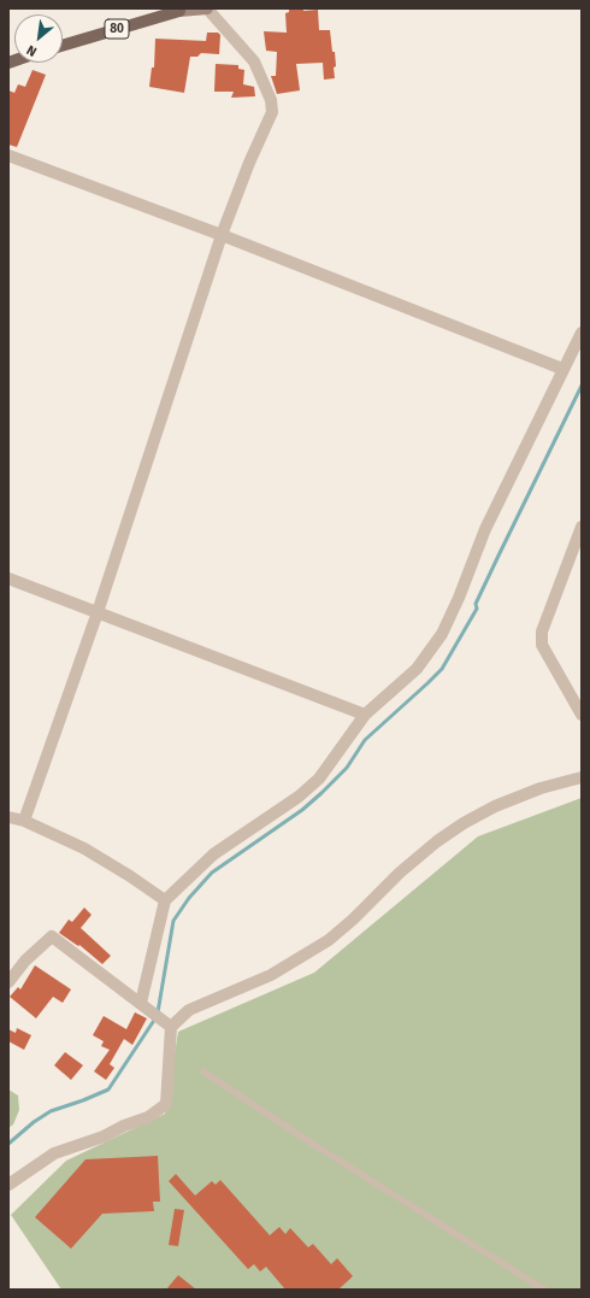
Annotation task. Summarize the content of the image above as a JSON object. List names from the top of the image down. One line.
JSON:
{"streets":{"main road":["80"]},"north":"bottom left"}
